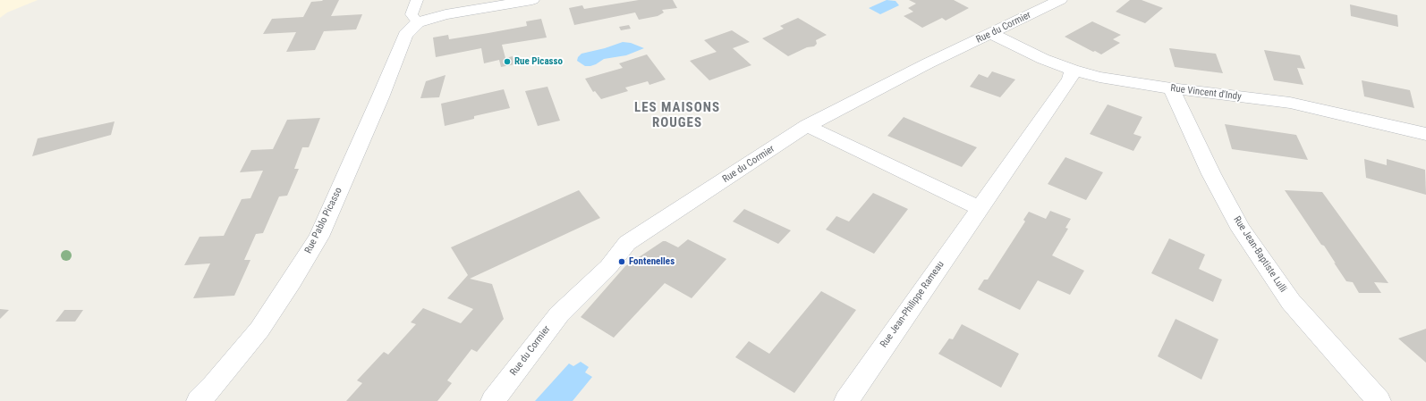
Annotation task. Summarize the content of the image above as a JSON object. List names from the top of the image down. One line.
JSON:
{"streets":{"street":["Rue du Cormier","Rue Vincent d'Indy","Rue Pablo Picasso","Rue Jean-Baptiste Lulli","Rue Jean-Philippe Rameau"]},"crossings":[["Rue du Cormier","Rue Vincent d'Indy"],["Rue Vincent d'Indy","Rue Jean-Baptiste Lulli"],["Rue Vincent d'Indy","Rue Jean-Philippe Rameau"]],"districts":["LES MAISONS ROUGES"],"places":["Rue Picasso","Fontenelles"]}
